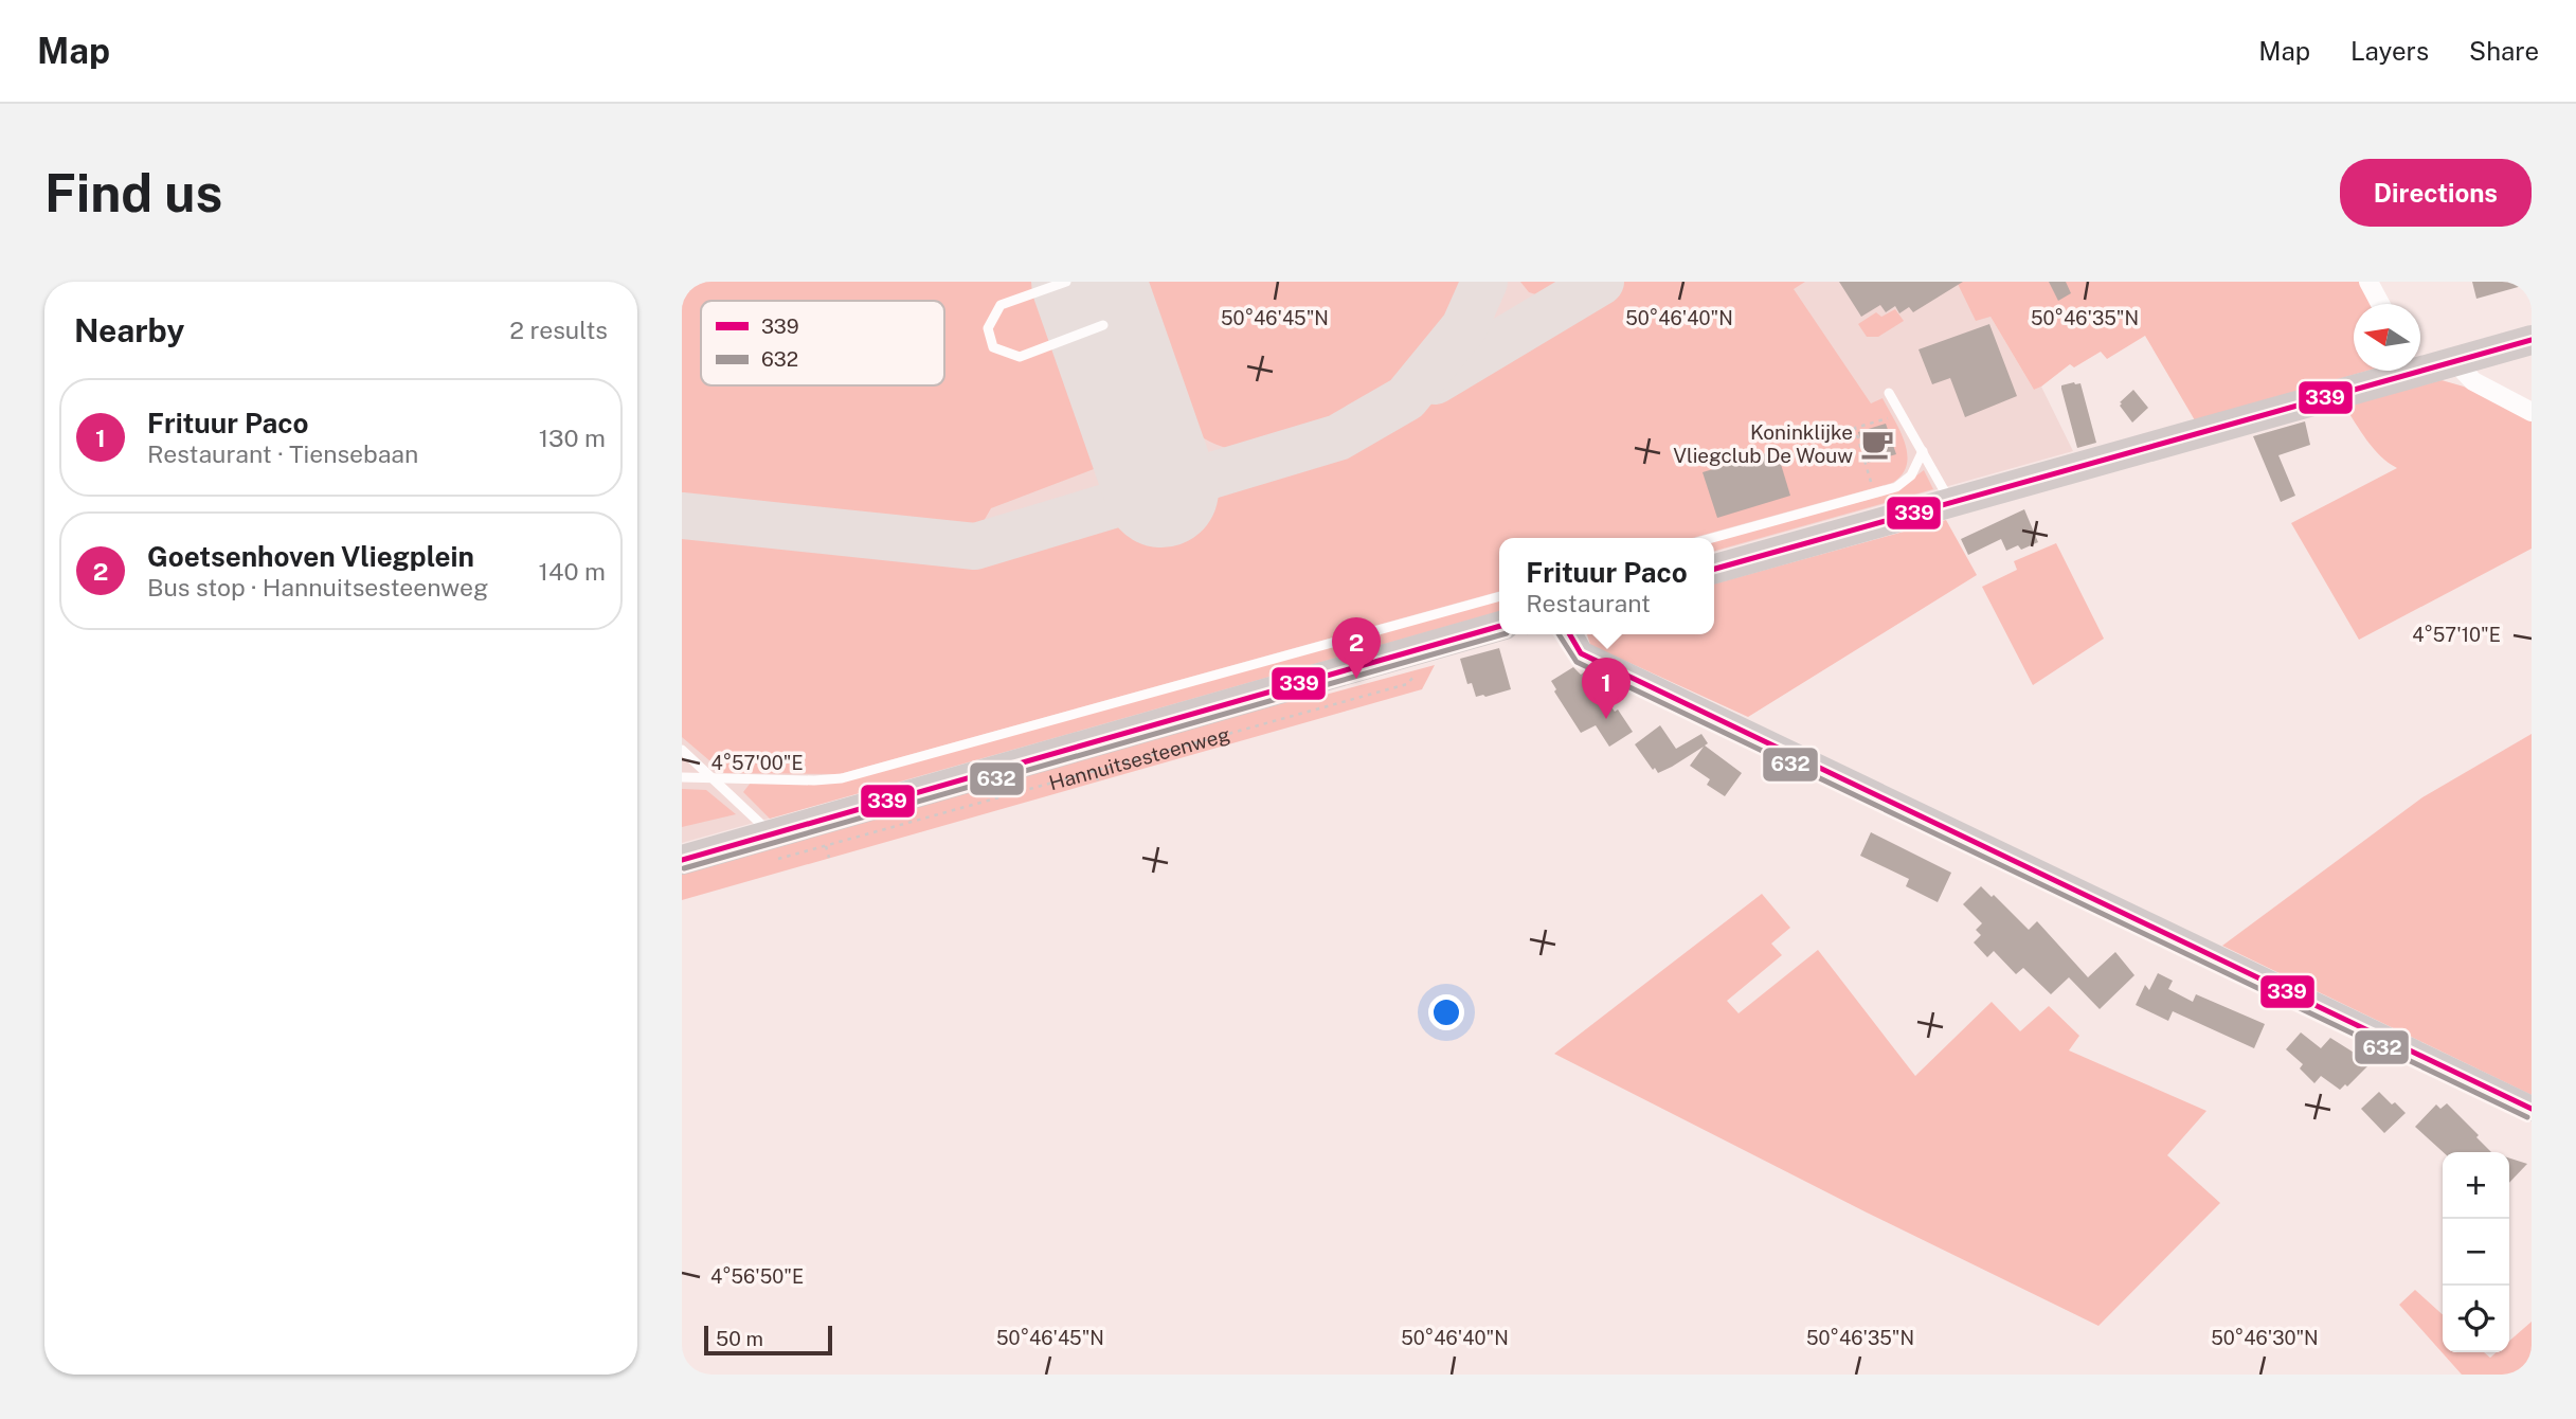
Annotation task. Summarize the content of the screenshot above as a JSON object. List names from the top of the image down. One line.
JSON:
{"streets":{"main road":["Hannuitsesteenweg"]},"places":{"cafe":["Koninklijke Vliegclub De Wouw"]},"lines":["transit line 339","transit line 632"],"legend":["339","632"],"scale_bar":"50 m","north":"left","page":{"header":"Map","nav":["Map","Layers","Share"],"buttons":"Directions","title":"Find us","heading":["Nearby","2 results"],"list":[{"mark":"1","name":"Frituur Paco","note":"Restaurant · Tiensebaan","value":"130 m"},{"mark":"2","name":"Goetsenhoven Vliegplein","note":"Bus stop · Hannuitsesteenweg","value":"140 m"}],"popup":["Frituur Paco","Restaurant"],"pins":["2","1"],"map_buttons":["+","−"],"scale":"50 m"},"coordinates":["50°46'45\"N","50°46'40\"N","50°46'35\"N","4°57'10\"E","4°57'00\"E","4°56'50\"E","50°46'30\"N"]}
